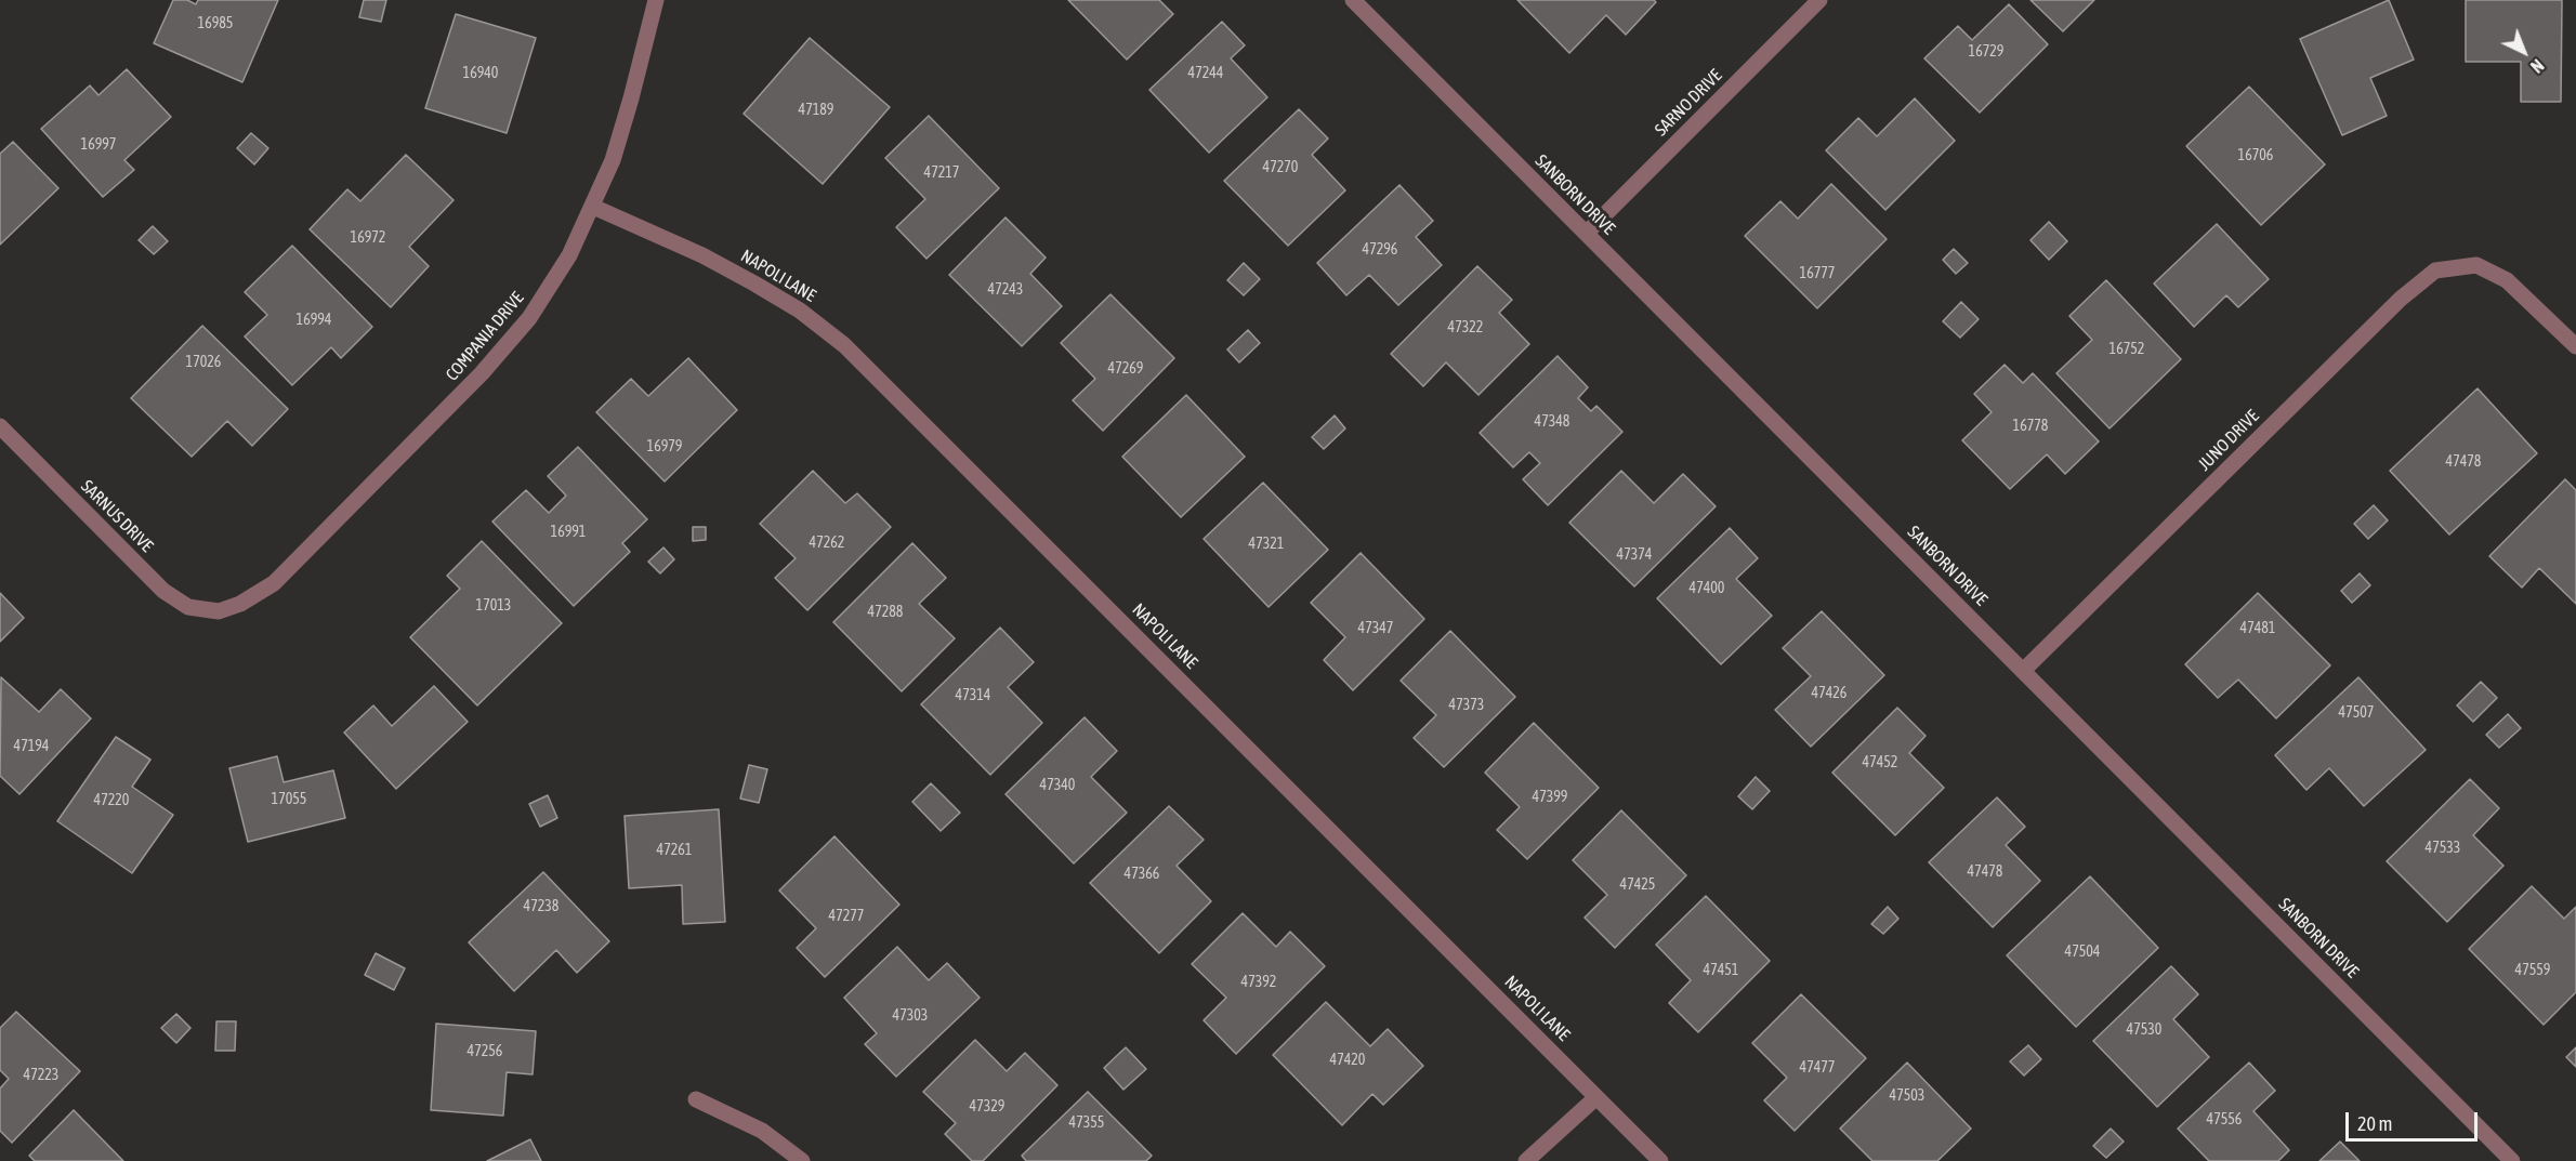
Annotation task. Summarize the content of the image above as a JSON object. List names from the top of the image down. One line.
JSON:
{"streets":{"street":["SARNO DRIVE","SANBORN DRIVE","NAPOLI LANE","COMPANIA DRIVE","JUNO DRIVE","SARNUS DRIVE"]},"crossings":[["SARNO DRIVE","SANBORN DRIVE"],["SANBORN DRIVE","JUNO DRIVE"],["NAPOLI LANE","COMPANIA DRIVE"],["COMPANIA DRIVE","SARNUS DRIVE"]],"house_numbers":["16985","16729","16940","47244","47189","16997","16706","47270","47217","16972","47296","16777","47243","16994","47322","16752","17026","47269","47348","16778","16979","47478","16991","47262","47321","47374","47400","17013","47288","47347","47481","47426","47314","47373","47507","47194","47452","47340","47399","17055","47220","47533","47261","47478","47366","47425","47238","47277","47504","47451","47559","47392","47303","47530","47256","47420","47477","47223","47503","47329","47556","47355"],"scale_bar":"20 m","north":"bottom right"}
